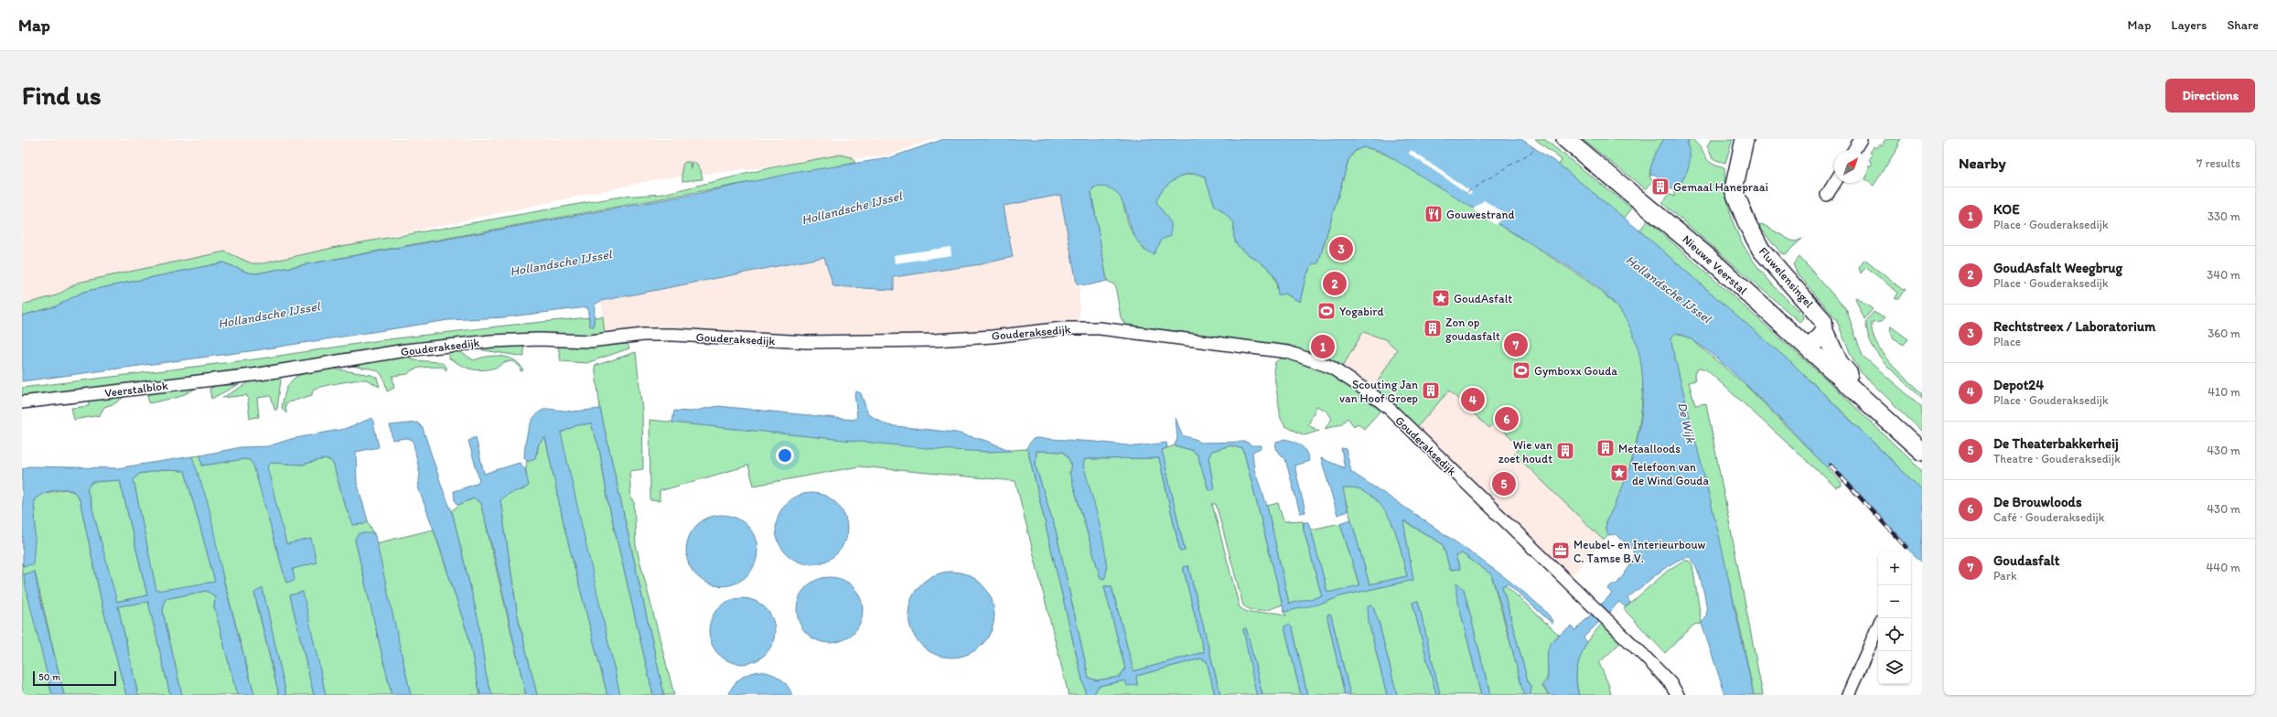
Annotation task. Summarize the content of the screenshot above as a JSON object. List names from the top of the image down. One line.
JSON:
{"streets":{"main road":["Nieuwe Veerstal","Fluwelensingel"],"street":["Gouderaksedijk","Veerstalblok"]},"crossings":[["Nieuwe Veerstal","Fluwelensingel"],["Gouderaksedijk","Veerstalblok"]],"water":["Hollandsche IJssel","De Wijk"],"places":{"building":["Gemaal Hanepraai","Zon op goudasfalt","Scouting Jan van Hoof Groep","Metaalloods","Wie van zoet houdt"],"restaurant":["Gouwestrand"],"place":["GoudAsfalt","Telefoon van de Wind Gouda"],"sports":["Yogabird","Gymboxx Gouda"],"office":["Meubel- en Interieurbouw C. Tamse B.V."]},"scale_bar":"50 m","north":"top right","page":{"header":"Map","nav":["Map","Layers","Share"],"buttons":"Directions","title":"Find us","heading":["Nearby","7 results"],"list":[{"mark":"1","name":"KOE","note":"Place · Gouderaksedijk","value":"330 m"},{"mark":"2","name":"GoudAsfalt Weegbrug","note":"Place · Gouderaksedijk","value":"340 m"},{"mark":"3","name":"Rechtstreex / Laboratorium","note":"Place","value":"360 m"},{"mark":"4","name":"Depot24","note":"Place · Gouderaksedijk","value":"410 m"},{"mark":"5","name":"De Theaterbakkerheij","note":"Theatre · Gouderaksedijk","value":"430 m"},{"mark":"6","name":"De Brouwloods","note":"Café · Gouderaksedijk","value":"430 m"},{"mark":"7","name":"Goudasfalt","note":"Park","value":"440 m"}],"pins":["3","2","7","1","4","6","5"],"map_buttons":["+","−"],"scale":"50 m"}}
